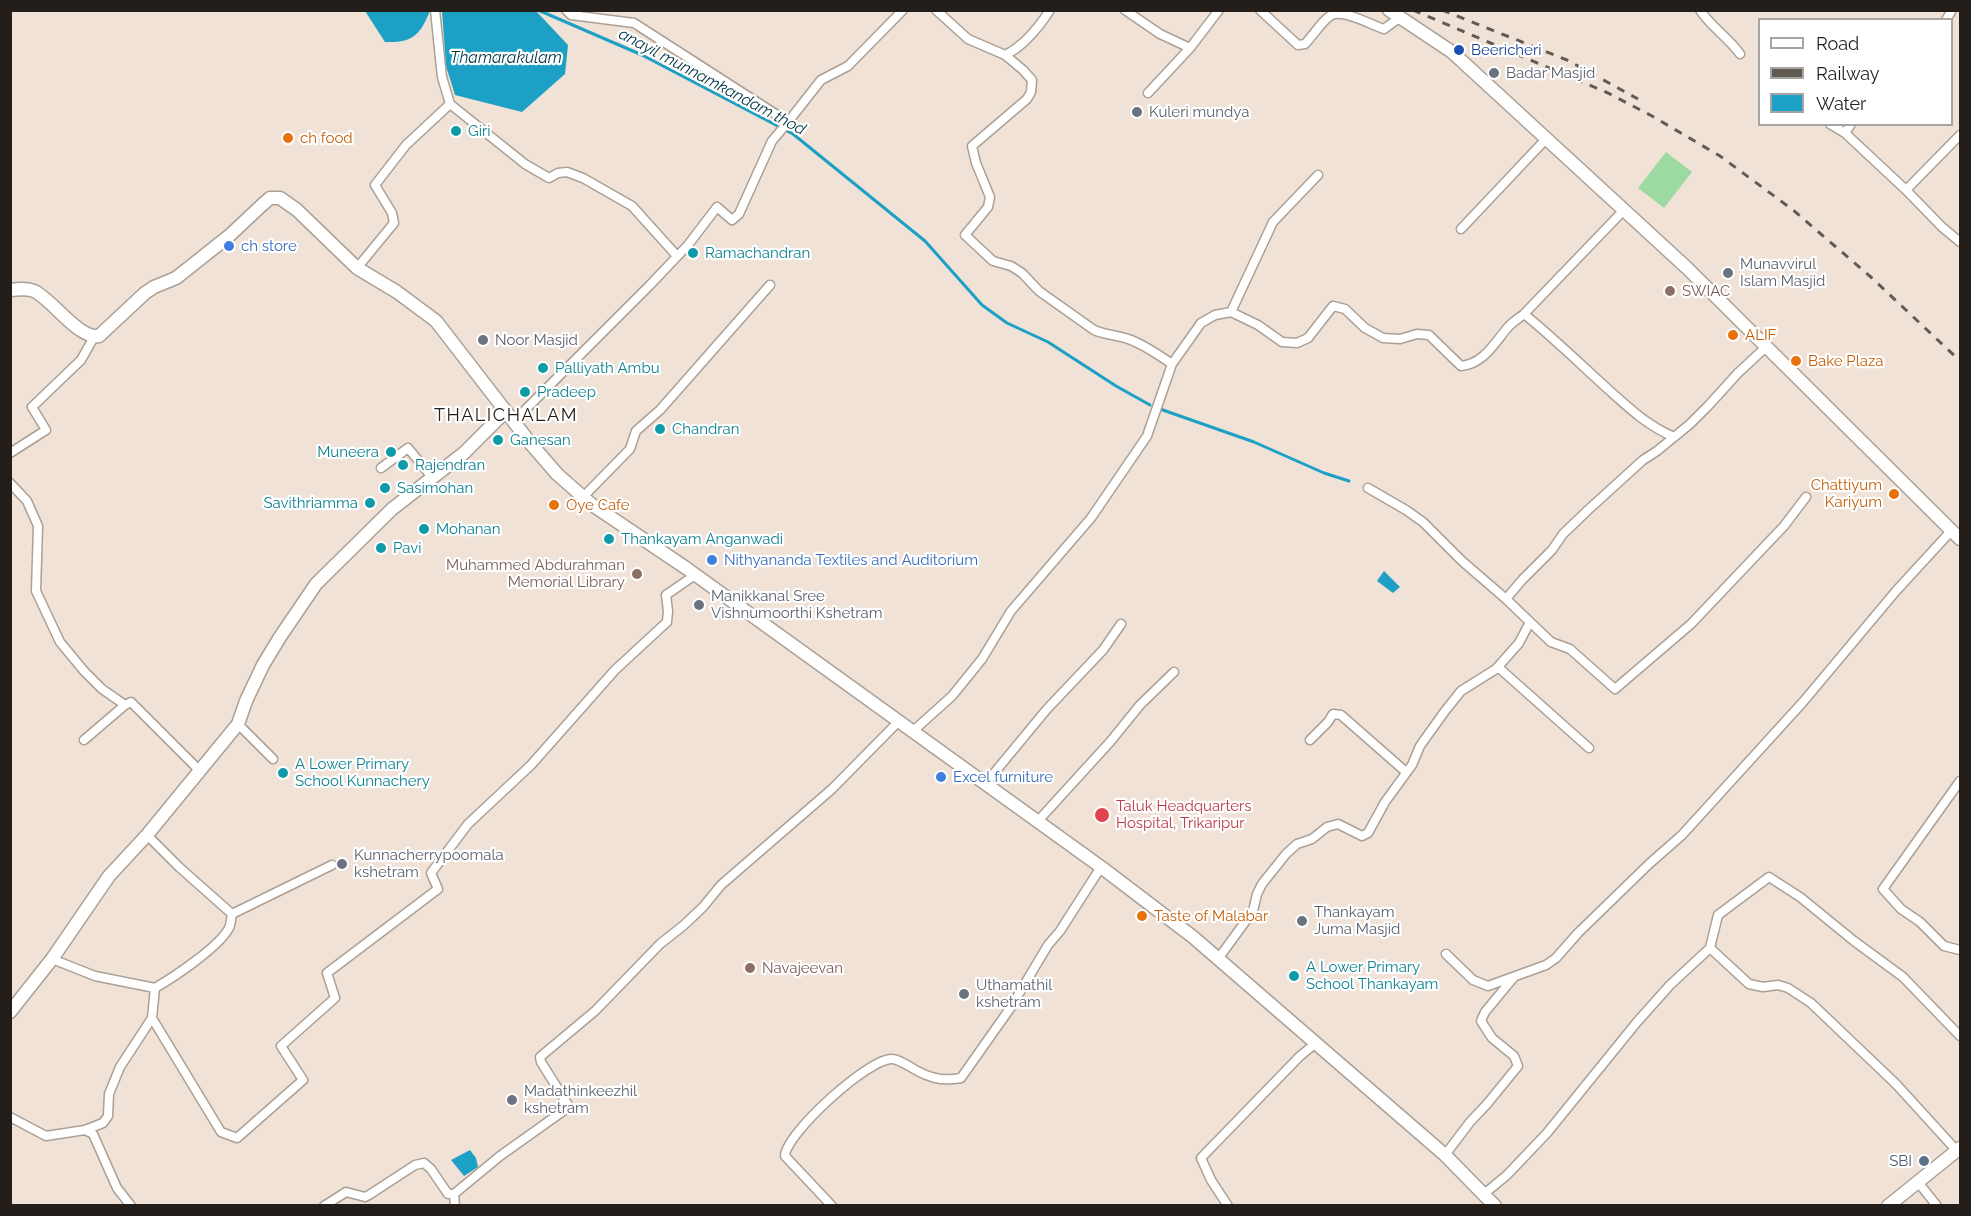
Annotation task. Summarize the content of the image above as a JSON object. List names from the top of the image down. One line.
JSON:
{"districts":["THALICHALAM"],"water":["Thamarakulam","anayil munnamkandam thod"],"places":["Beericheri","Badar Masjid","Kuleri mundya","Giri","ch food","ch store","Ramachandran","Munavvirul Islam Masjid","SWIAC","ALIF","Noor Masjid","Bake Plaza","Palliyath Ambu","Pradeep","Chandran","Ganesan","Muneera","Rajendran","Sasimohan","Chattiyum Kariyum","Savithriamma","Oye Cafe","Mohanan","Thankayam Anganwadi","Pavi","Nithyananda Textiles and Auditorium","Muhammed Abdurahman Memorial Library","Manikkanal Sree Vishnumoorthi Kshetram","A Lower Primary School Kunnachery","Excel furniture","Taluk Headquarters Hospital, Trikaripur","Kunnacherrypoomala kshetram","Taste of Malabar","Thankayam Juma Masjid","Navajeevan","A Lower Primary School Thankayam","Uthamathil kshetram","Madathinkeezhil kshetram","SBI"],"legend":["Road","Railway","Water"]}
